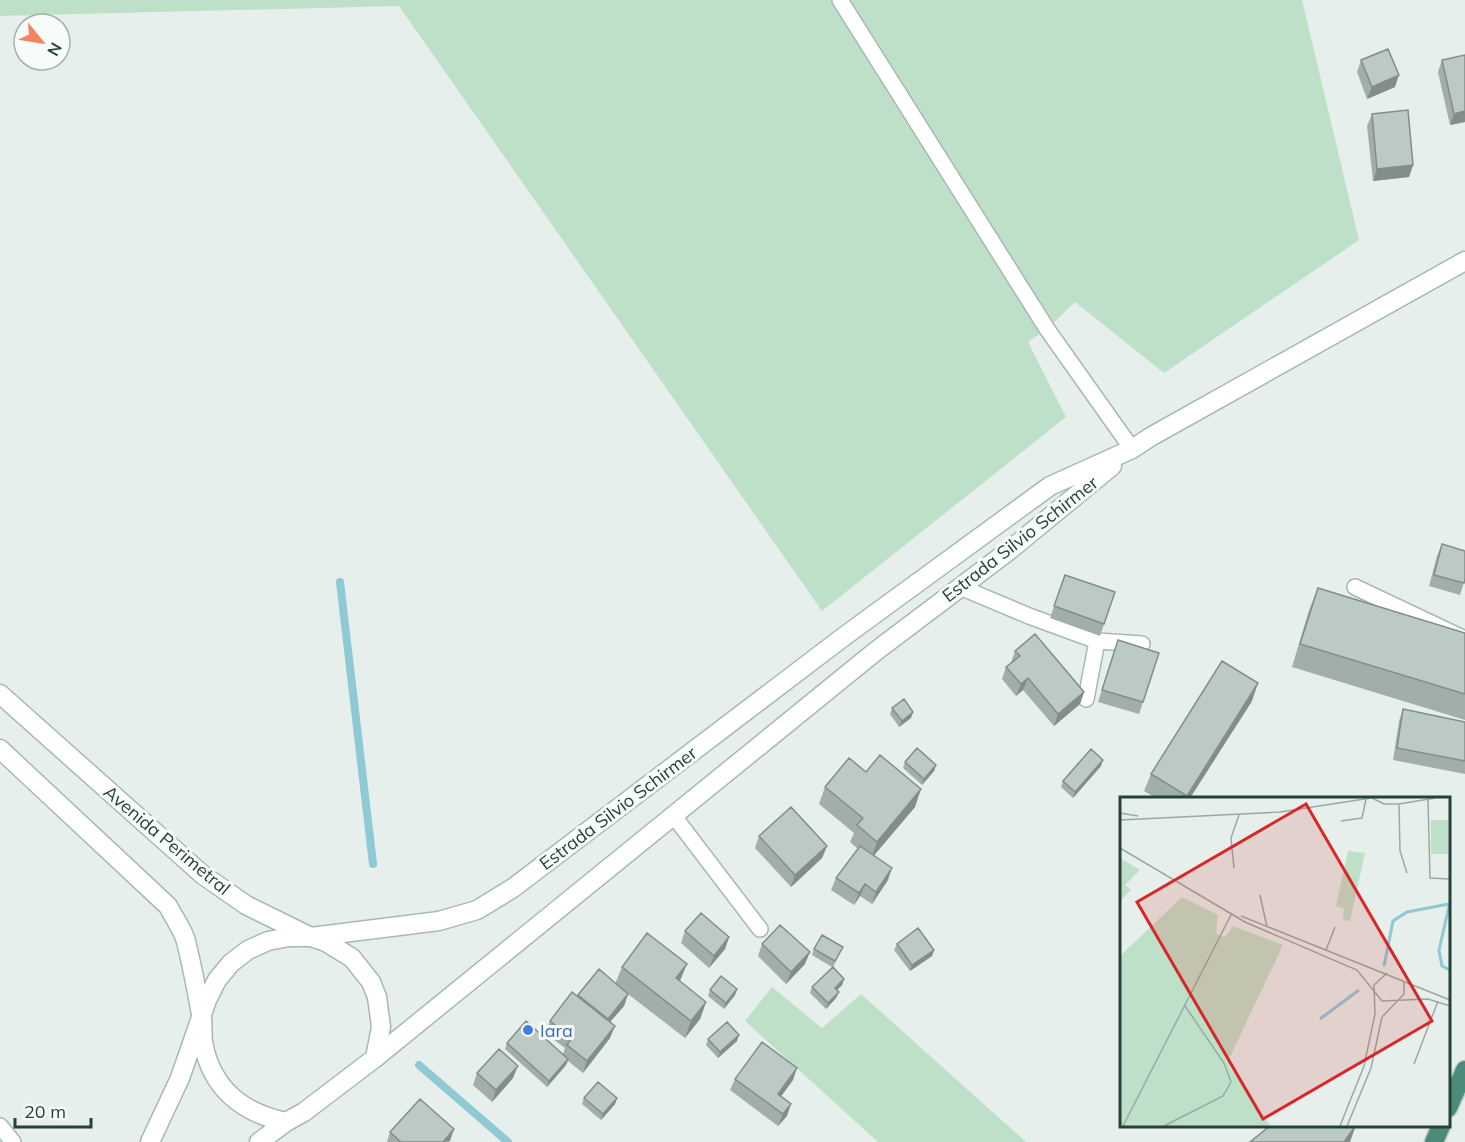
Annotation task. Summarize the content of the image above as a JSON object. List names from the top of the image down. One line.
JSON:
{"streets":{"street":["Estrada Silvio Schirmer","Avenida Perimetral"]},"crossings":[["Estrada Silvio Schirmer","Avenida Perimetral"]],"places":["Iara"],"scale_bar":"20 m","north":"bottom right"}
